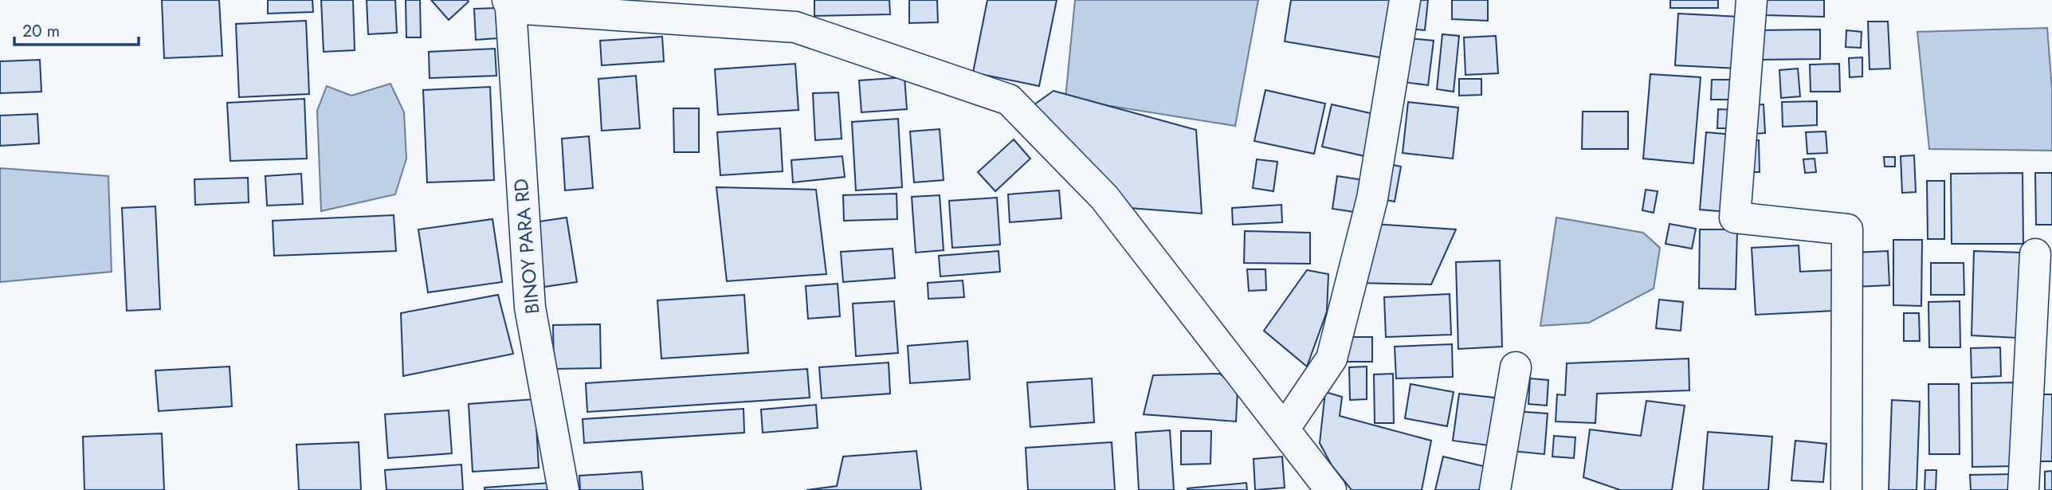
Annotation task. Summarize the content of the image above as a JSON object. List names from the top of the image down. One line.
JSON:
{"streets":{"street":["BINOY PARA RD"]},"scale_bar":"20 m"}
